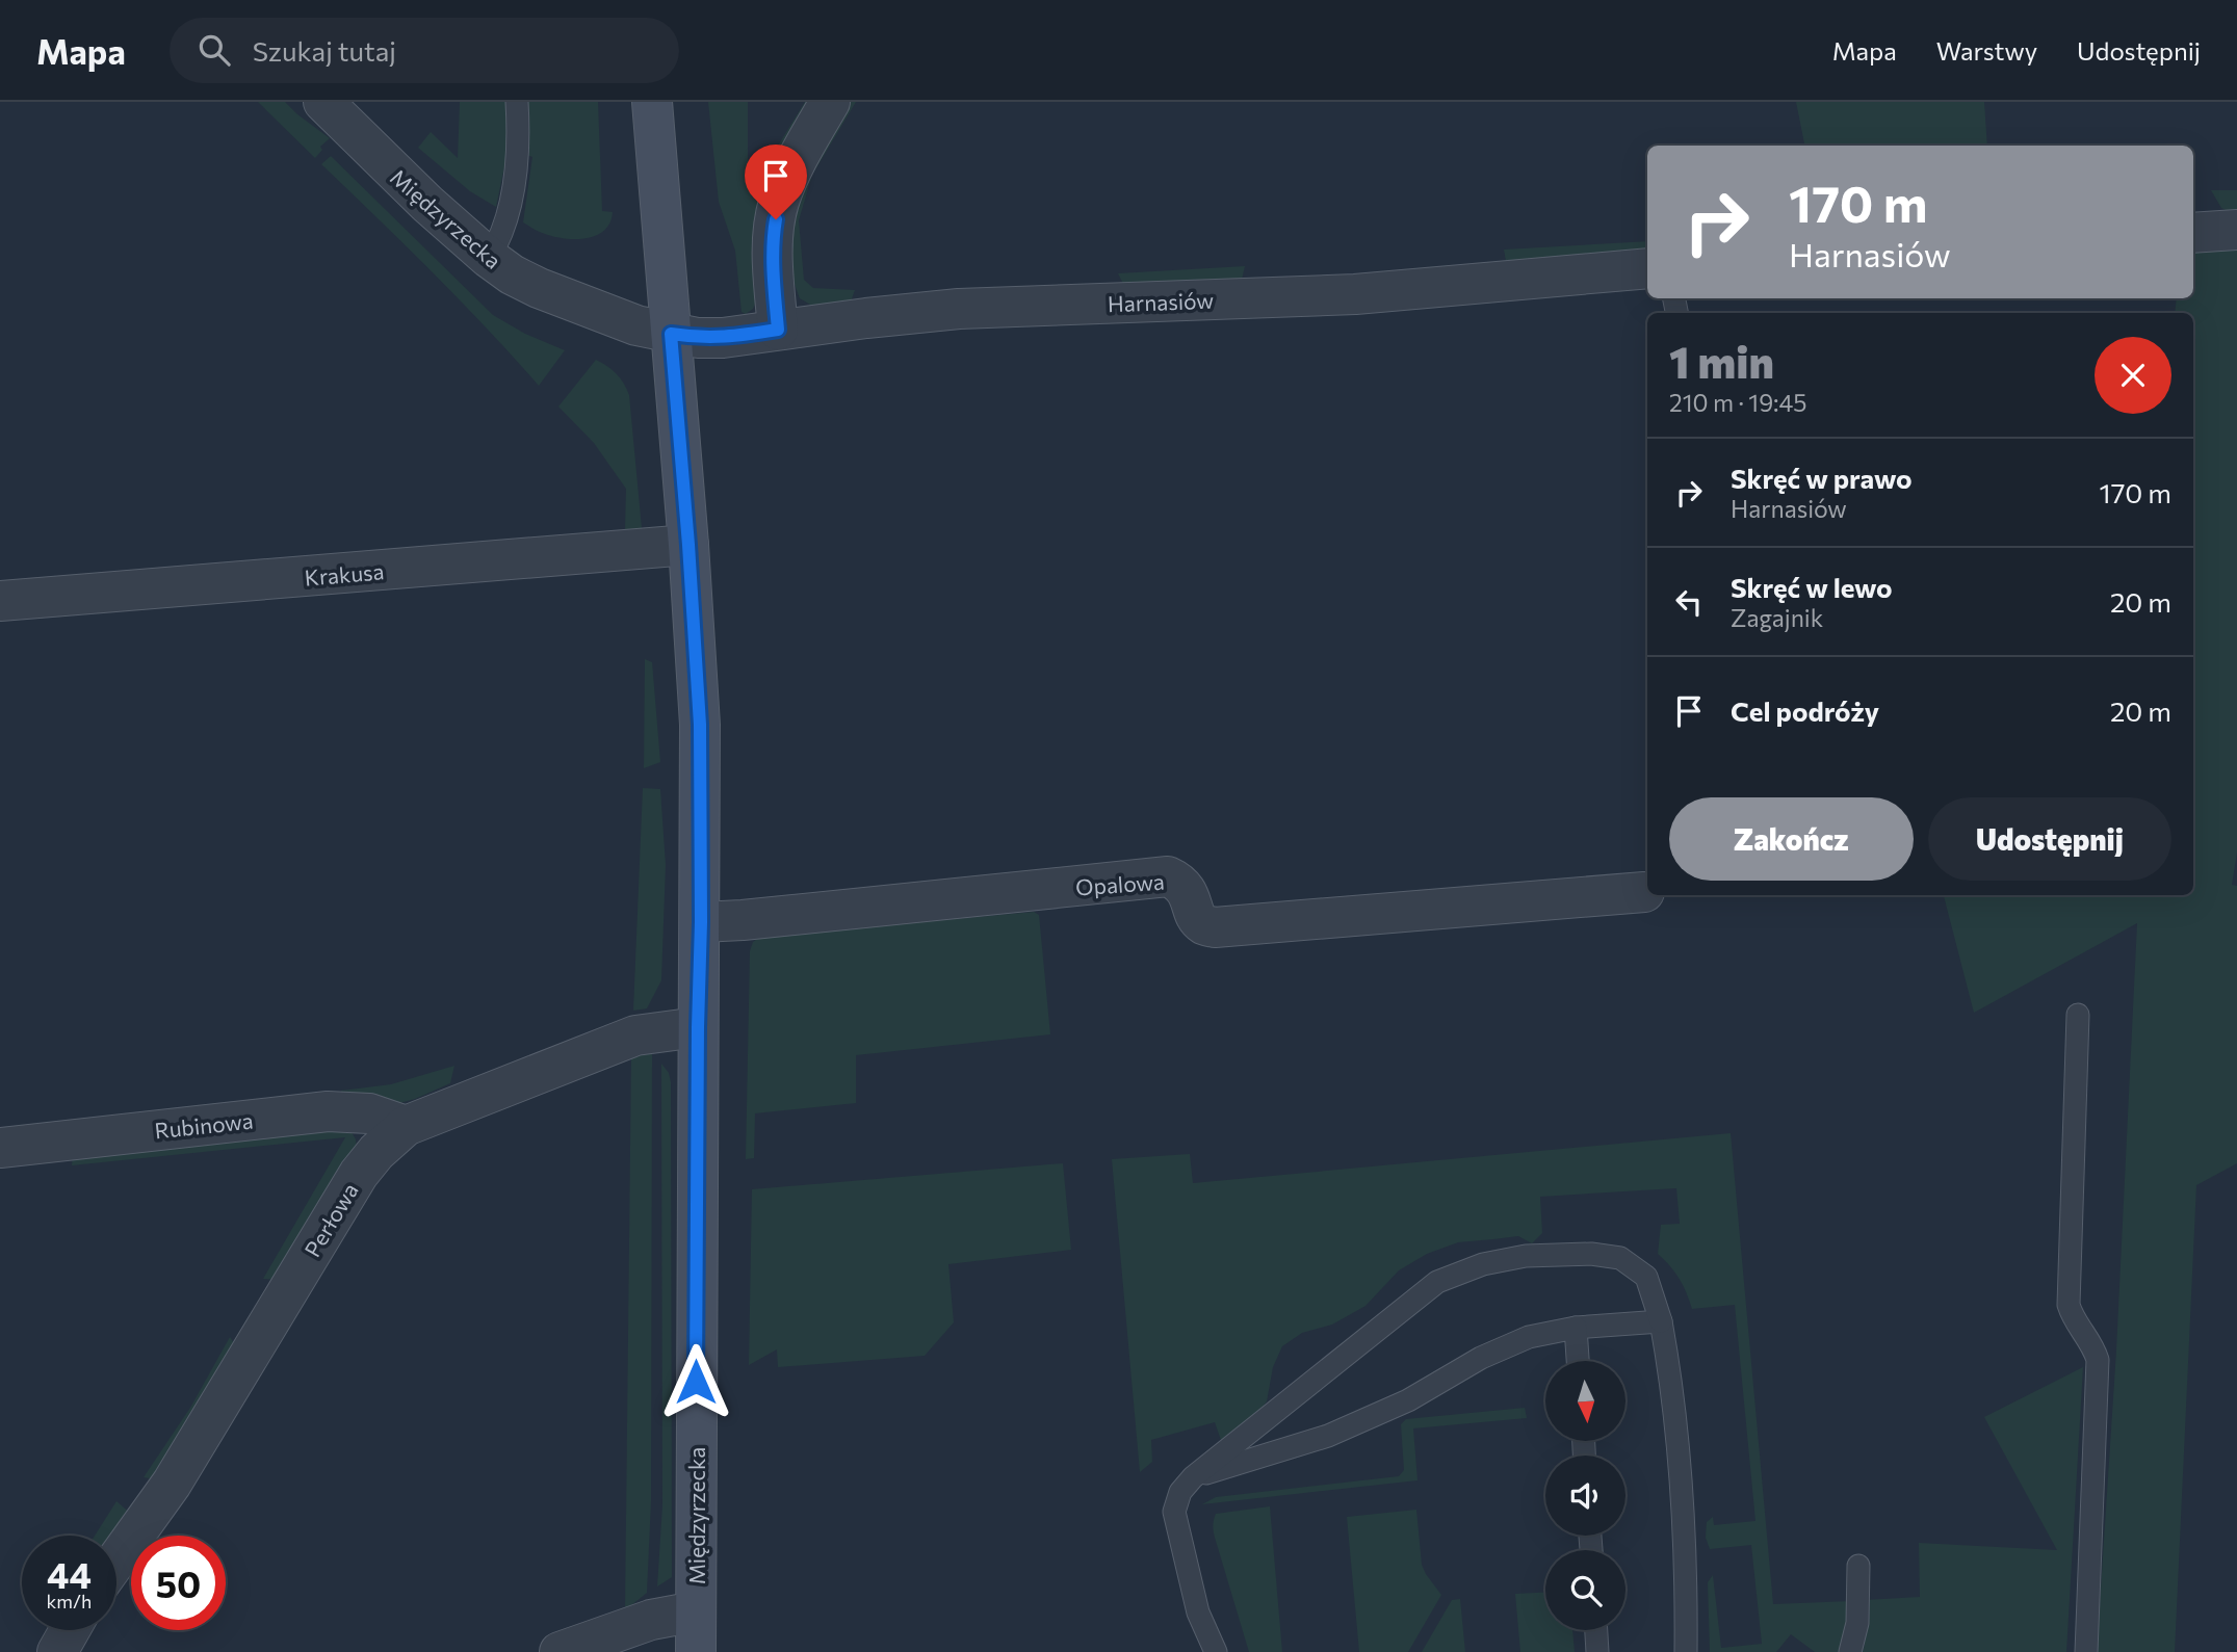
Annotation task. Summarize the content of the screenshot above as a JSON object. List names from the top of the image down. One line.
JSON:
{"streets":{"main road":["Międzyrzecka"],"street":["Harnasiów","Krakusa","Opalowa","Rubinowa","Perłowa"]},"crossings":[["Międzyrzecka","Harnasiów"],["Międzyrzecka","Krakusa"],["Międzyrzecka","Opalowa"],["Międzyrzecka","Perłowa"],["Rubinowa","Perłowa"]],"north":"bottom","page":{"header":"Mapa","search":"Szukaj tutaj","nav":["Mapa","Warstwy","Udostępnij"],"turn":["170 m","Harnasiów"],"heading":["1 min","210 m · 19:45"],"list":[{"name":"Skręć w prawo","note":"Harnasiów","value":"170 m"},{"name":"Skręć w lewo","note":"Zagajnik","value":"20 m"},{"name":"Cel podróży","value":"20 m"}],"buttons":["Zakończ","Udostępnij"],"speed":"44 km/h","limit":"50"}}
